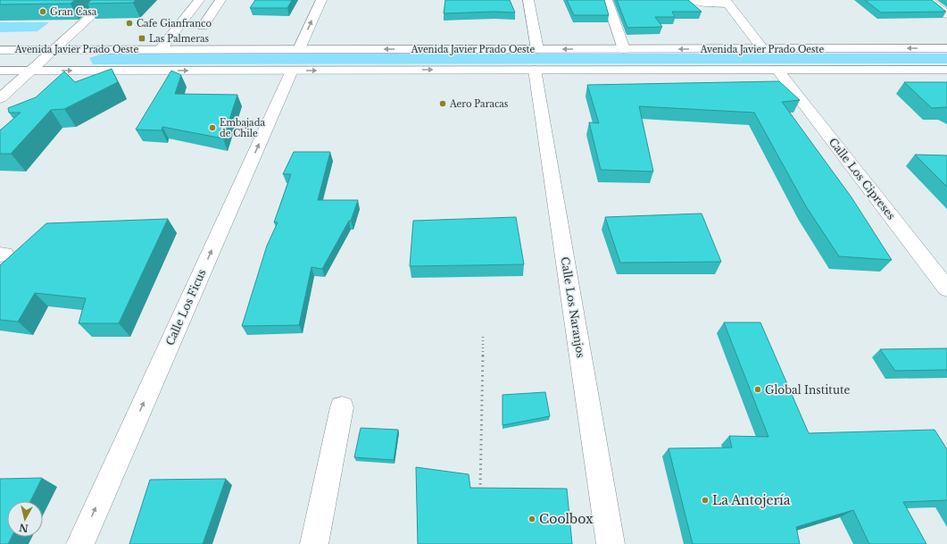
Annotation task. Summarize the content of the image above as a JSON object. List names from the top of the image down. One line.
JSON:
{"streets":{"main road":["Avenida Javier Prado Oeste","Calle Los Cipreses","Calle Los Ficus","Calle Los Naranjos"]},"crossings":[["Avenida Javier Prado Oeste","Calle Los Cipreses"],["Avenida Javier Prado Oeste","Calle Los Ficus"],["Avenida Javier Prado Oeste","Calle Los Naranjos"]],"one_way":["Calle Los Ficus"],"places":{"other":["Gran Casa","Cafe Gianfranco","Aero Paracas","Embajada de Chile","Global Institute","La Antojería","Coolbox"],"transit":["Las Palmeras"]},"north":"bottom"}
